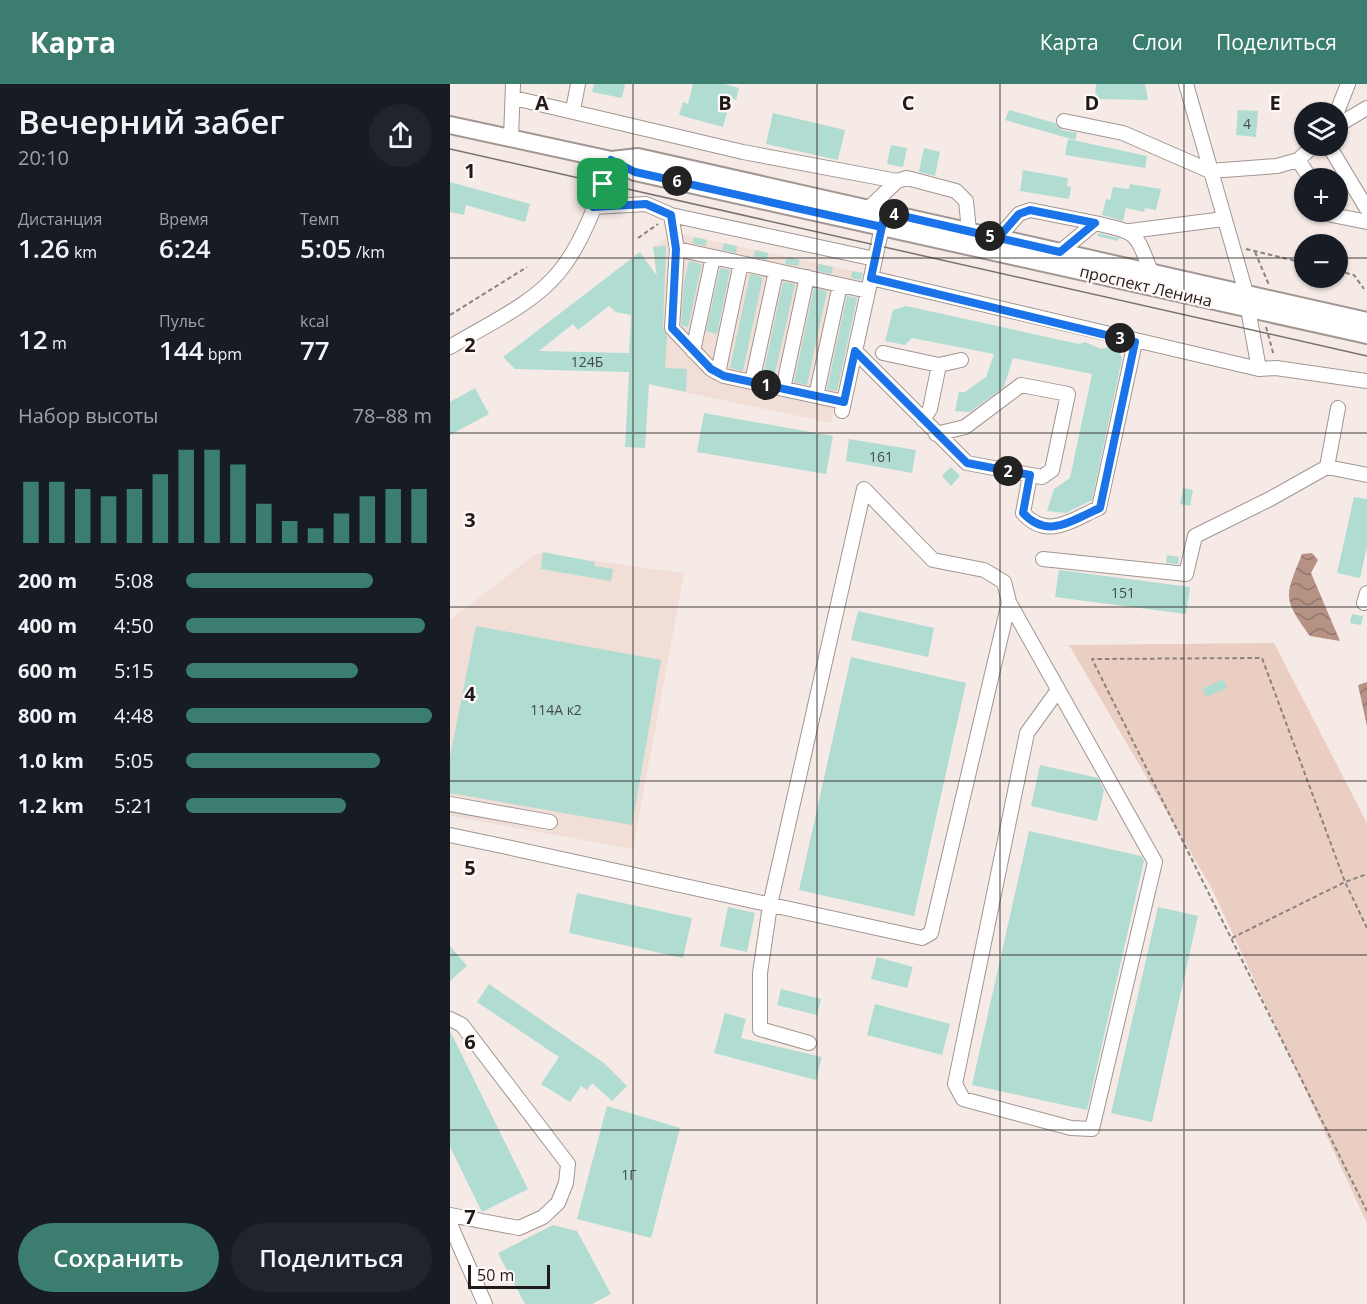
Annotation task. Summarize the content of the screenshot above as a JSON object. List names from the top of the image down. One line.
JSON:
{"streets":{"main road":["проспект Ленина"]},"house_numbers":["4","124Б","161","151","114А к2","1Г"],"scale_bar":"50 m","page":{"header":"Карта","nav":["Карта","Слои","Поделиться"],"heading":["Вечерний забег","20:10"],"map_buttons":["+","−"],"pins":["6","4","5","3","1","2"],"stats":[["Дистанция","1.26 km"],["Время","6:24"],["Темп","5:05 /km"],["12 m"],["Пульс","144 bpm"],["kcal","77"]],"chart":["Набор высоты","78–88 m"],"list":[{"name":"200 m","note":"5:08"},{"name":"400 m","note":"4:50"},{"name":"600 m","note":"5:15"},{"name":"800 m","note":"4:48"},{"name":"1.0 km","note":"5:05"},{"name":"1.2 km","note":"5:21"}],"buttons":["Сохранить","Поделиться"],"scale":"50 m"},"grid":{"columns":["A","B","C","D","E"],"rows":["1","2","3","4","5","6","7"]}}
